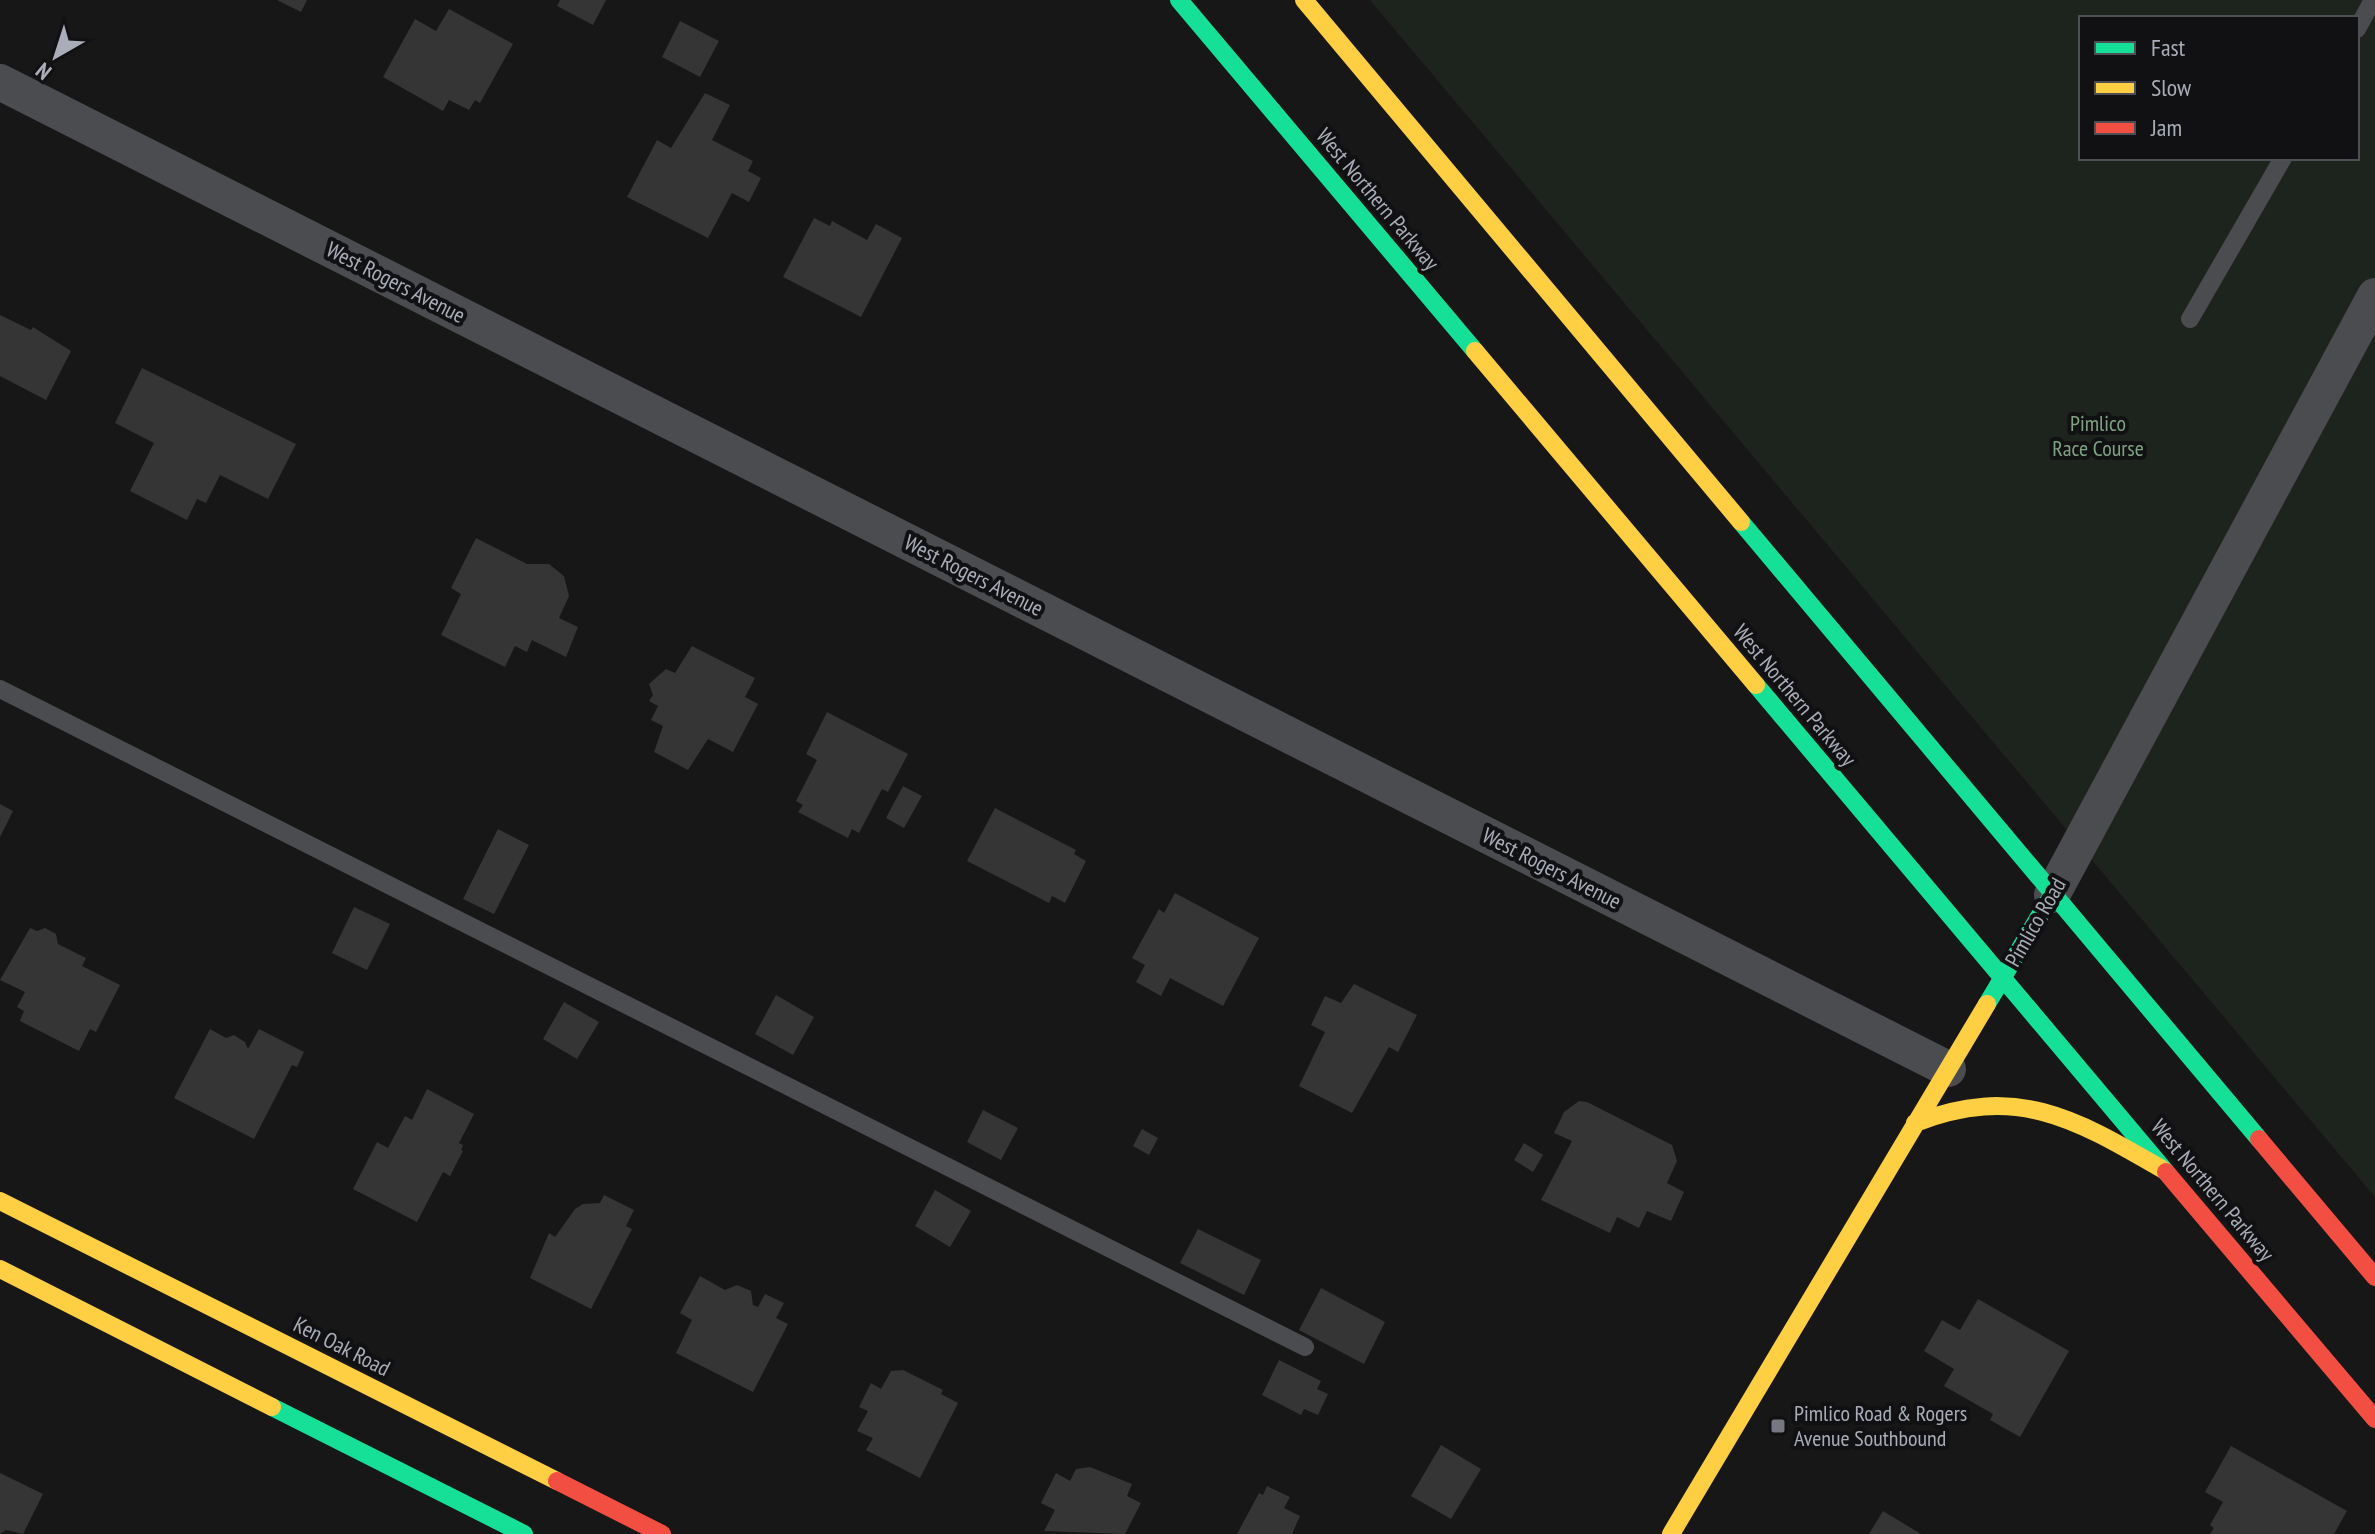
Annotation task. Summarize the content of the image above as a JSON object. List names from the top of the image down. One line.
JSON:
{"streets":{"main road":["West Northern Parkway","Pimlico Road","Ken Oak Road"],"street":["West Rogers Avenue"]},"crossings":[["West Northern Parkway","Pimlico Road"],["West Rogers Avenue","Pimlico Road"]],"parks":["Pimlico Race Course"],"places":{"transit":["Pimlico Road & Rogers Avenue Southbound"]},"legend":["Fast","Slow","Jam"],"north":"bottom left"}
